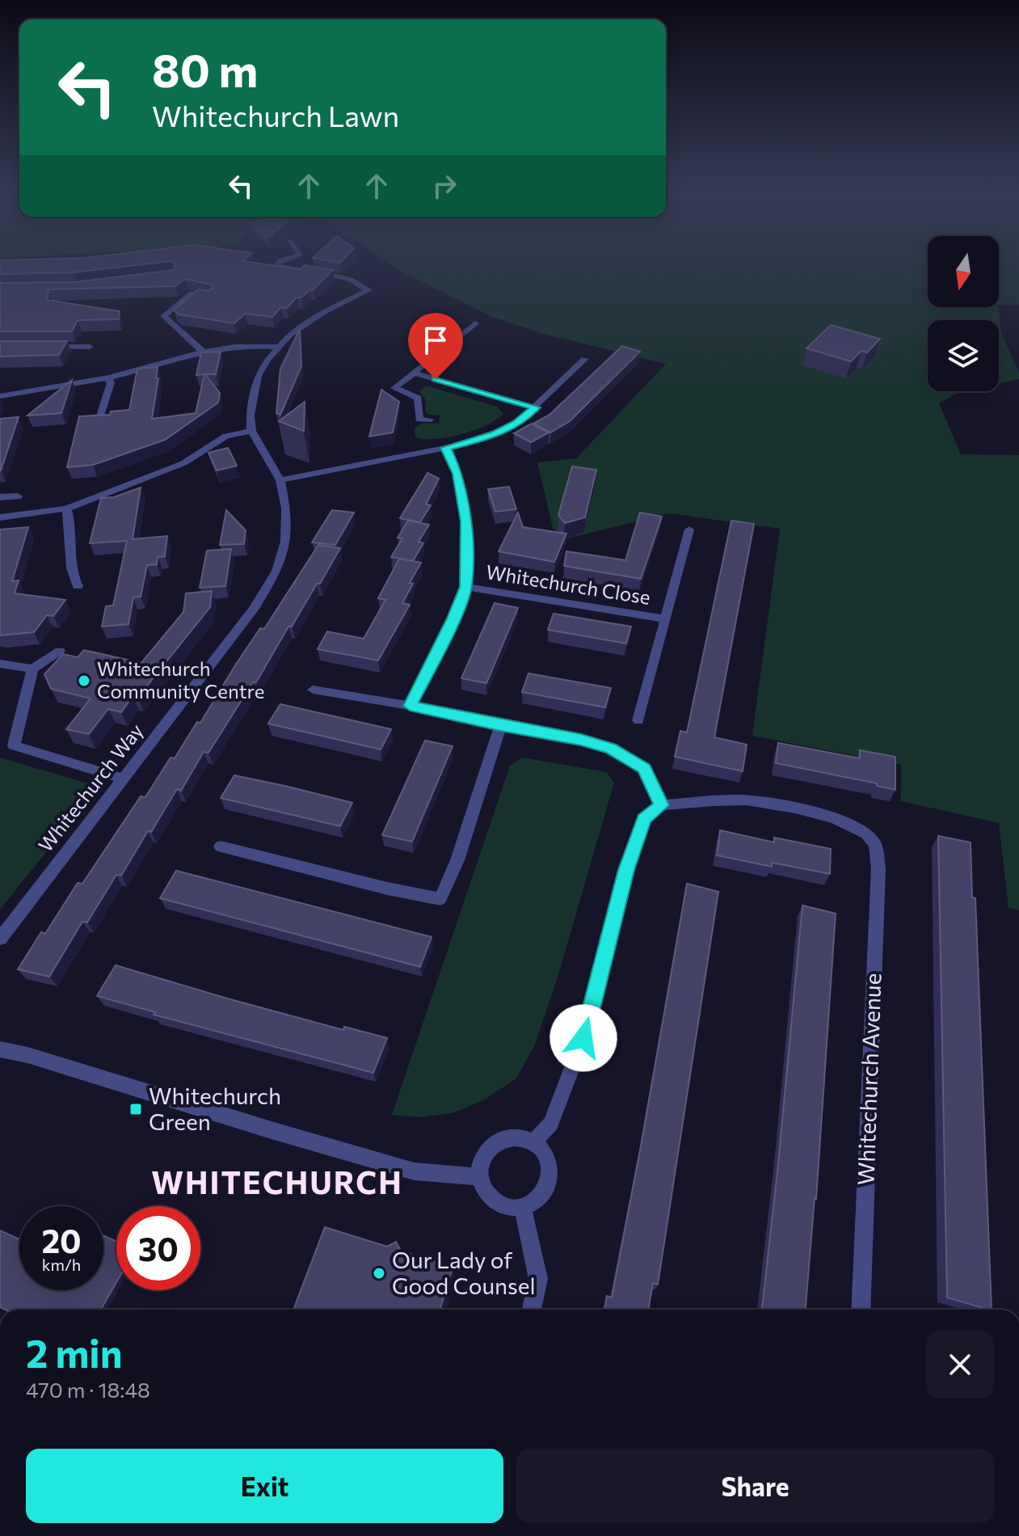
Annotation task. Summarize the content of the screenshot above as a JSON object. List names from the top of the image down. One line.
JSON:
{"streets":{"street":["Whitechurch Close","Whitechurch Way","Whitechurch Avenue"]},"districts":["WHITECHURCH"],"places":{"other":["Whitechurch Community Centre","Our Lady of Good Counsel"],"transit":["Whitechurch Green"]},"north":"bottom","page":{"turn":["80 m","Whitechurch Lawn"],"speed":"20 km/h","limit":"30","heading":["2 min","470 m · 18:48"],"buttons":["Exit","Share"]}}
